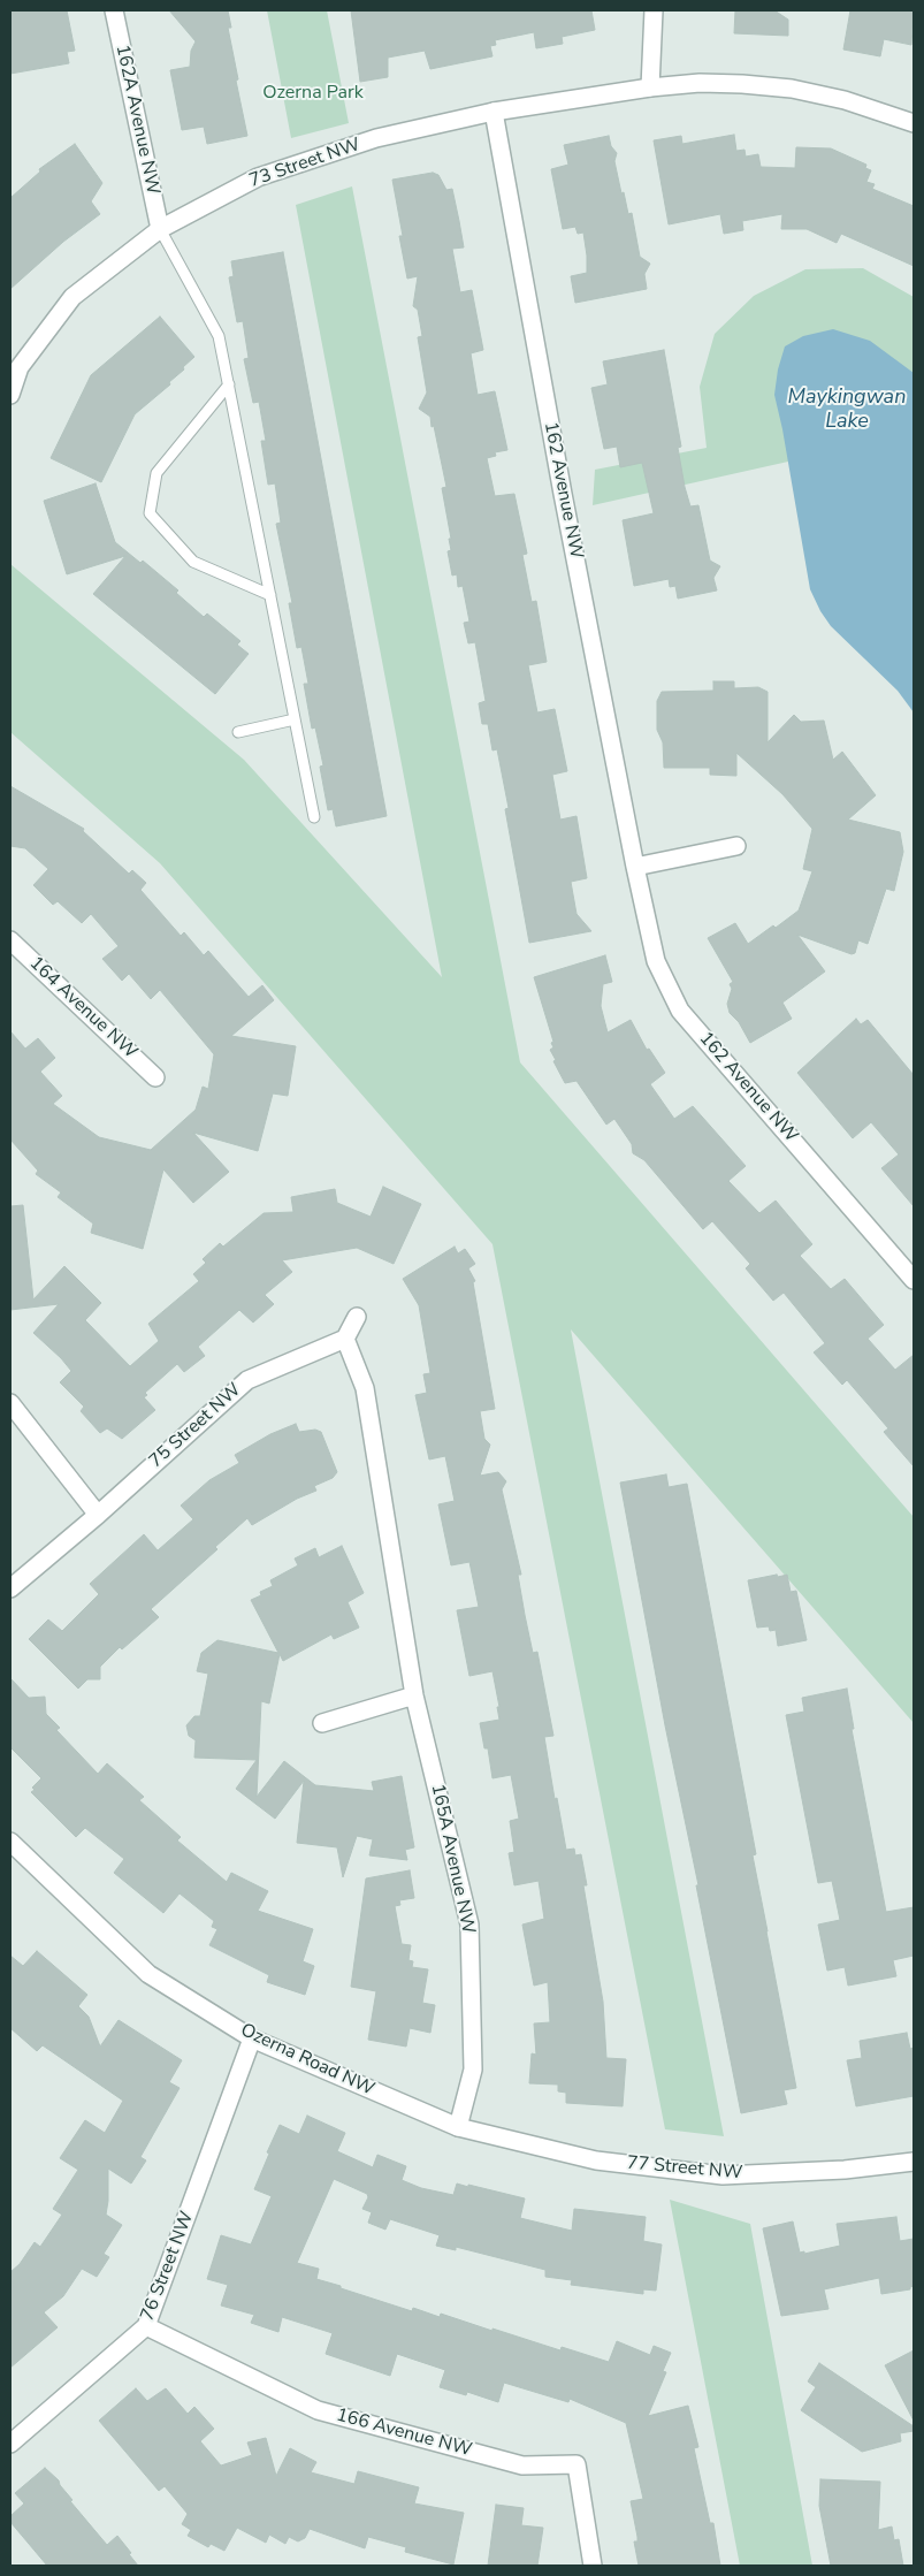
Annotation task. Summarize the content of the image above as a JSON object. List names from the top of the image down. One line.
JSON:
{"streets":{"street":["162A Avenue NW","73 Street NW","162 Avenue NW","164 Avenue NW","75 Street NW","165A Avenue NW","Ozerna Road NW","77 Street NW","76 Street NW","166 Avenue NW"]},"crossings":[["162A Avenue NW","73 Street NW"],["73 Street NW","162 Avenue NW"],["75 Street NW","165A Avenue NW"],["165A Avenue NW","Ozerna Road NW"],["165A Avenue NW","77 Street NW"],["Ozerna Road NW","77 Street NW"],["Ozerna Road NW","76 Street NW"],["76 Street NW","166 Avenue NW"]],"water":["Maykingwan Lake"],"parks":["Ozerna Park"]}
